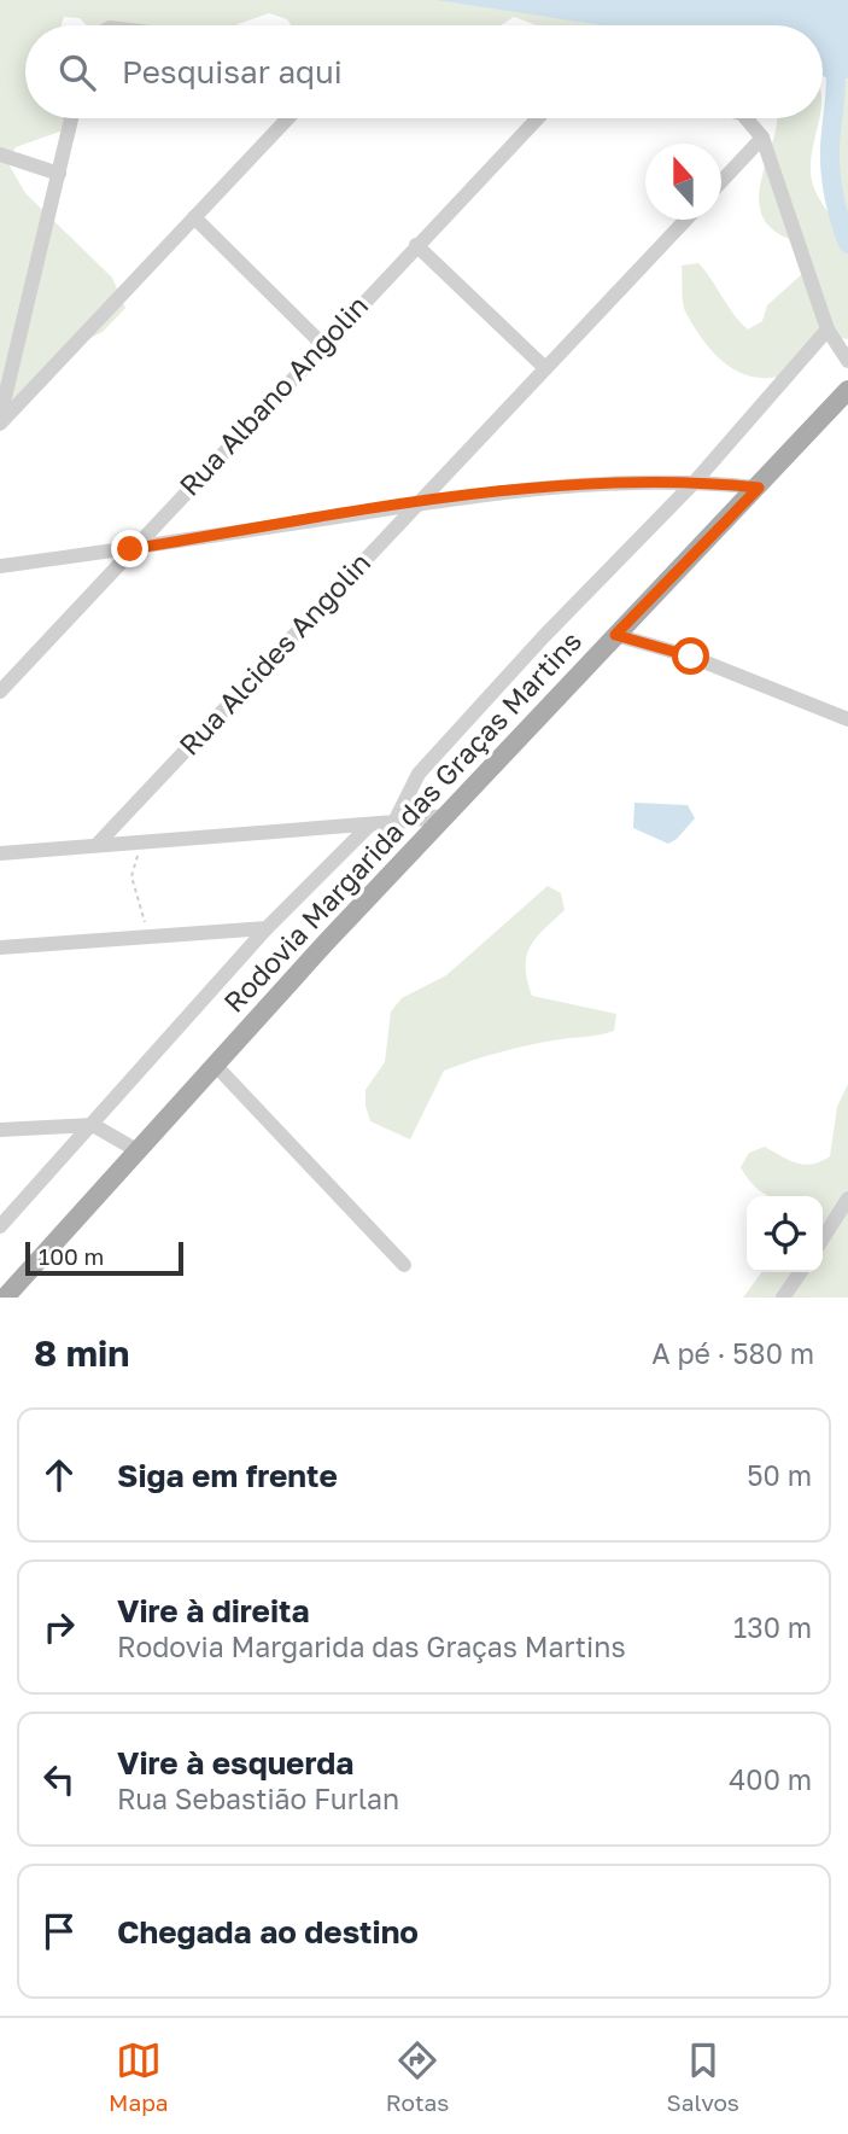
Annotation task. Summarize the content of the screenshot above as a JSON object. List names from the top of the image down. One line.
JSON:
{"streets":{"main road":["Rodovia Margarida das Graças Martins"],"street":["Rua Albano Angolin","Rua Alcides Angolin"]},"scale_bar":"100 m","north":"top","page":{"search":"Pesquisar aqui","scale":"100 m","heading":["8 min","A pé · 580 m"],"list":[["Siga em frente","50 m"],["Vire à direita","Rodovia Margarida das Graças Martins","130 m"],["Vire à esquerda","Rua Sebastião Furlan","400 m"],"Chegada ao destino"],"nav":["Mapa","Rotas","Salvos"]}}
